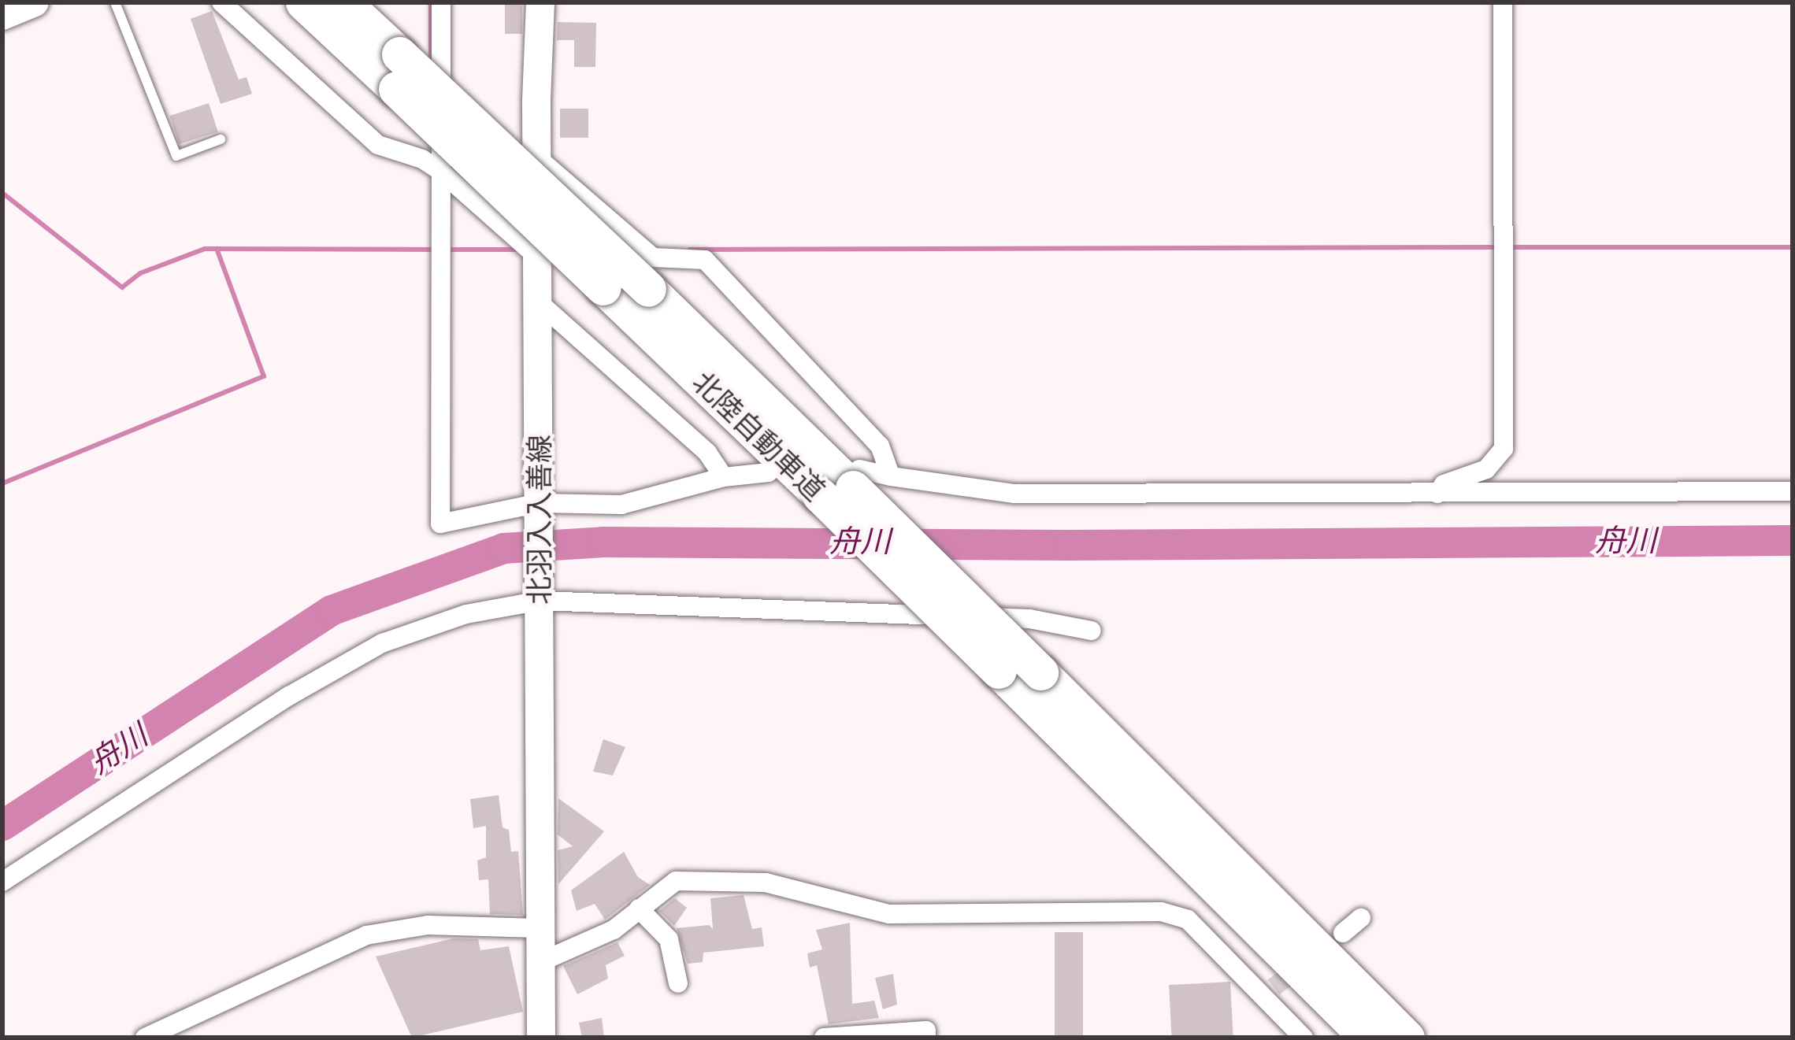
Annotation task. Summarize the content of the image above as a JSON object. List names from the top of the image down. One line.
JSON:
{"streets":{"highway":["北陸自動車道"],"main road":["北羽入入善線"]},"water":["舟川"]}
